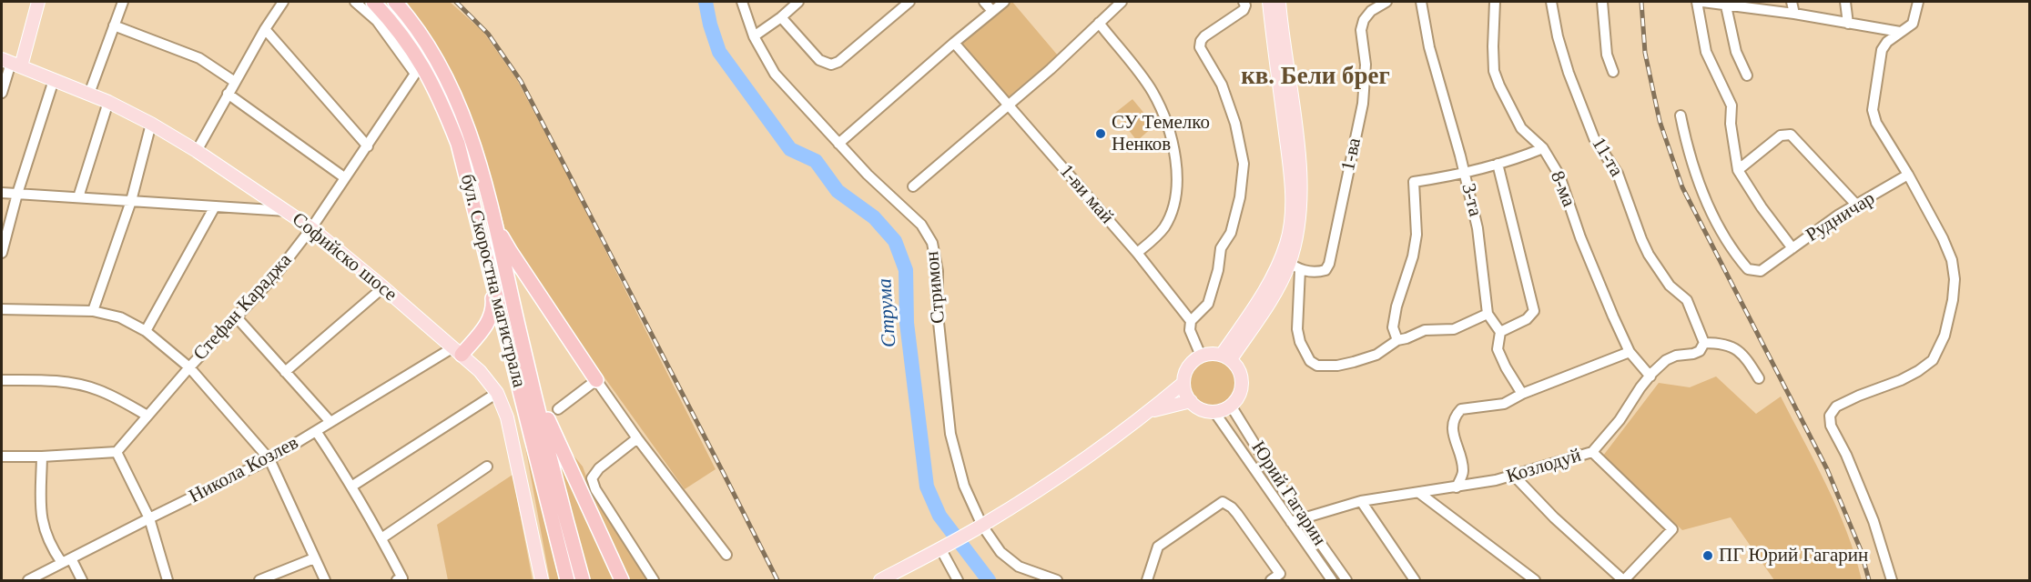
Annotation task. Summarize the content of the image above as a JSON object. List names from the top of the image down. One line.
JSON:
{"streets":{"highway":["бул. Скоростна магистрала"],"main road":["Софийско шосе"],"street":["1-ва","11-та","8-ма","1-ви май","3-та","Рудничар","Стримон","Стефан Караджа","Козлодуй","Никола Козлев","Юрий Гагарин"]},"crossings":[["11-та","Козлодуй"],["8-ма","Козлодуй"],["1-ви май","Юрий Гагарин"],["Софийско шосе","Стефан Караджа"],["Софийско шосе","Никола Козлев"],["Козлодуй","Юрий Гагарин"]],"districts":["кв. Бели брег"],"water":["Струма"],"places":["СУ Темелко Ненков","ПГ Юрий Гагарин"]}
